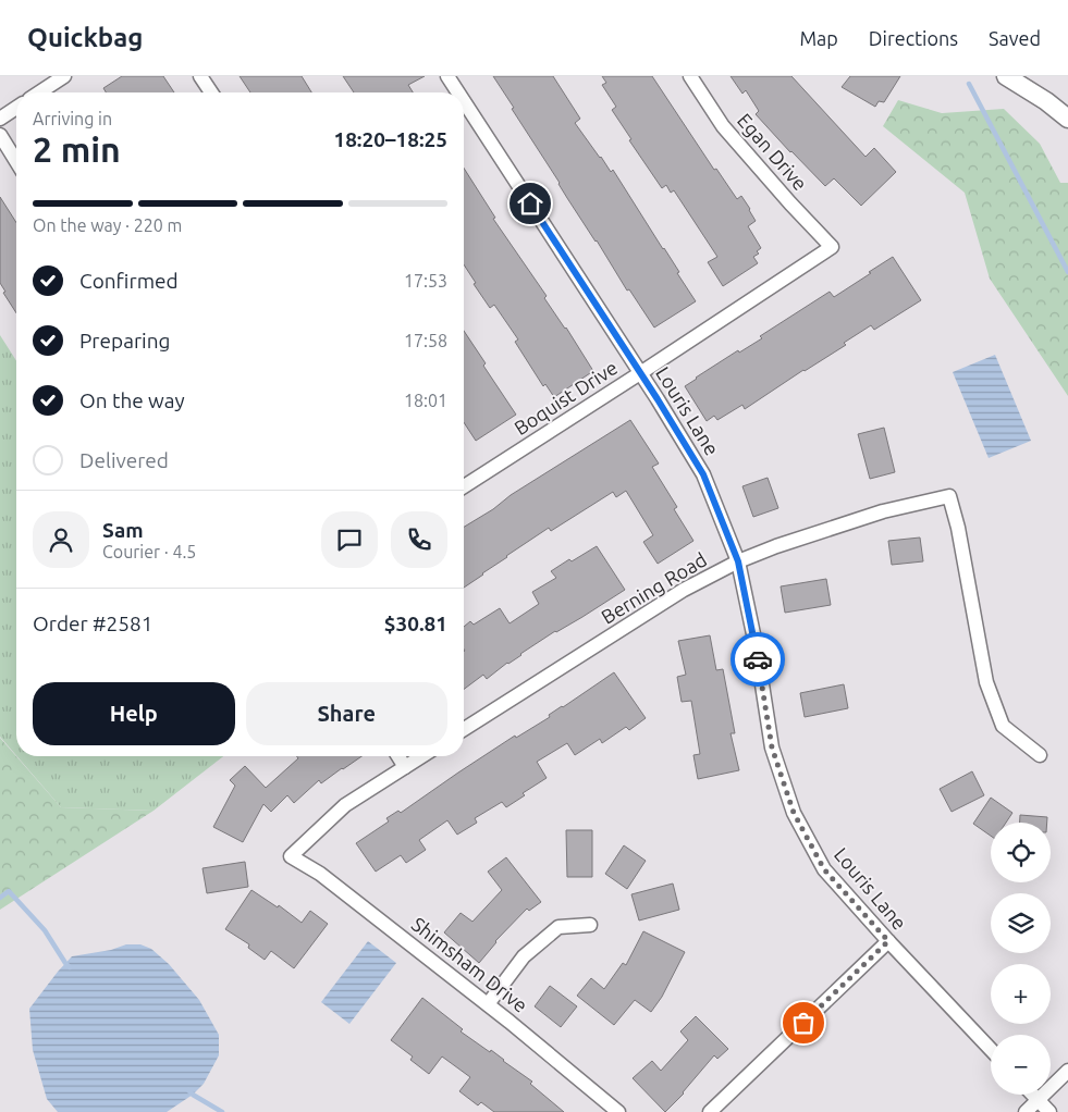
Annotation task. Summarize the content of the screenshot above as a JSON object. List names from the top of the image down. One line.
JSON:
{"streets":{"street":["Egan Drive","Boquist Drive","Louris Lane","Berning Road","Shimsham Drive"]},"crossings":[["Egan Drive","Boquist Drive"],["Boquist Drive","Louris Lane"],["Louris Lane","Berning Road"]],"page":{"header":"Quickbag","nav":["Map","Directions","Saved"],"heading":["2 min","Arriving in","18:20–18:25"],"panel":["Sam","Courier · 4.5","Order #2581","$30.81"],"bar":"On the way · 220 m","list":[["Confirmed","17:53"],["Preparing","17:58"],["On the way","18:01"],"Delivered"],"buttons":["Help","Share"],"map_buttons":["+","−"]}}
